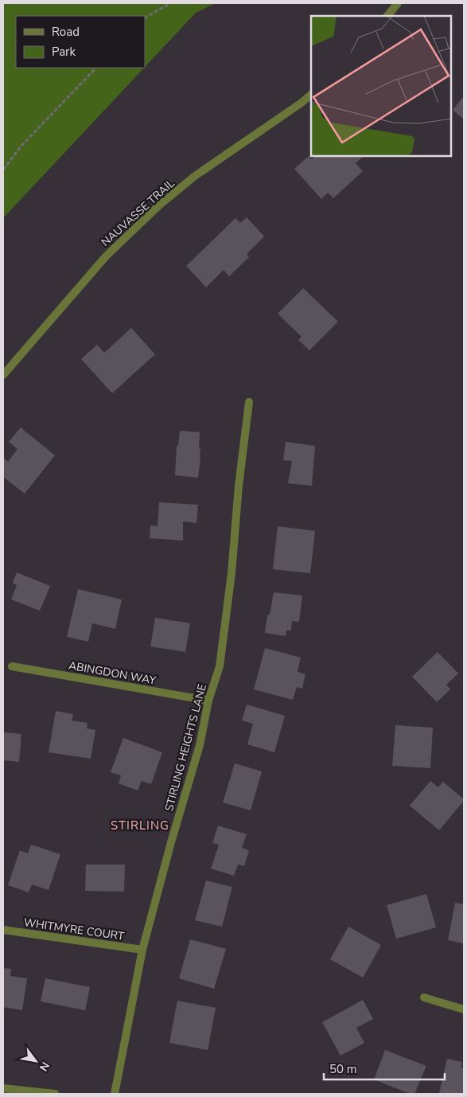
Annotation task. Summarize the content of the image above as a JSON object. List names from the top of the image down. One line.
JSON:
{"streets":{"street":["NAUVASSE TRAIL","ABINGDON WAY","STIRLING HEIGHTS LANE","WHITMYRE COURT"]},"crossings":[["ABINGDON WAY","STIRLING HEIGHTS LANE"],["STIRLING HEIGHTS LANE","WHITMYRE COURT"]],"districts":["STIRLING"],"legend":["Road","Park"],"scale_bar":"50 m","north":"bottom right"}
